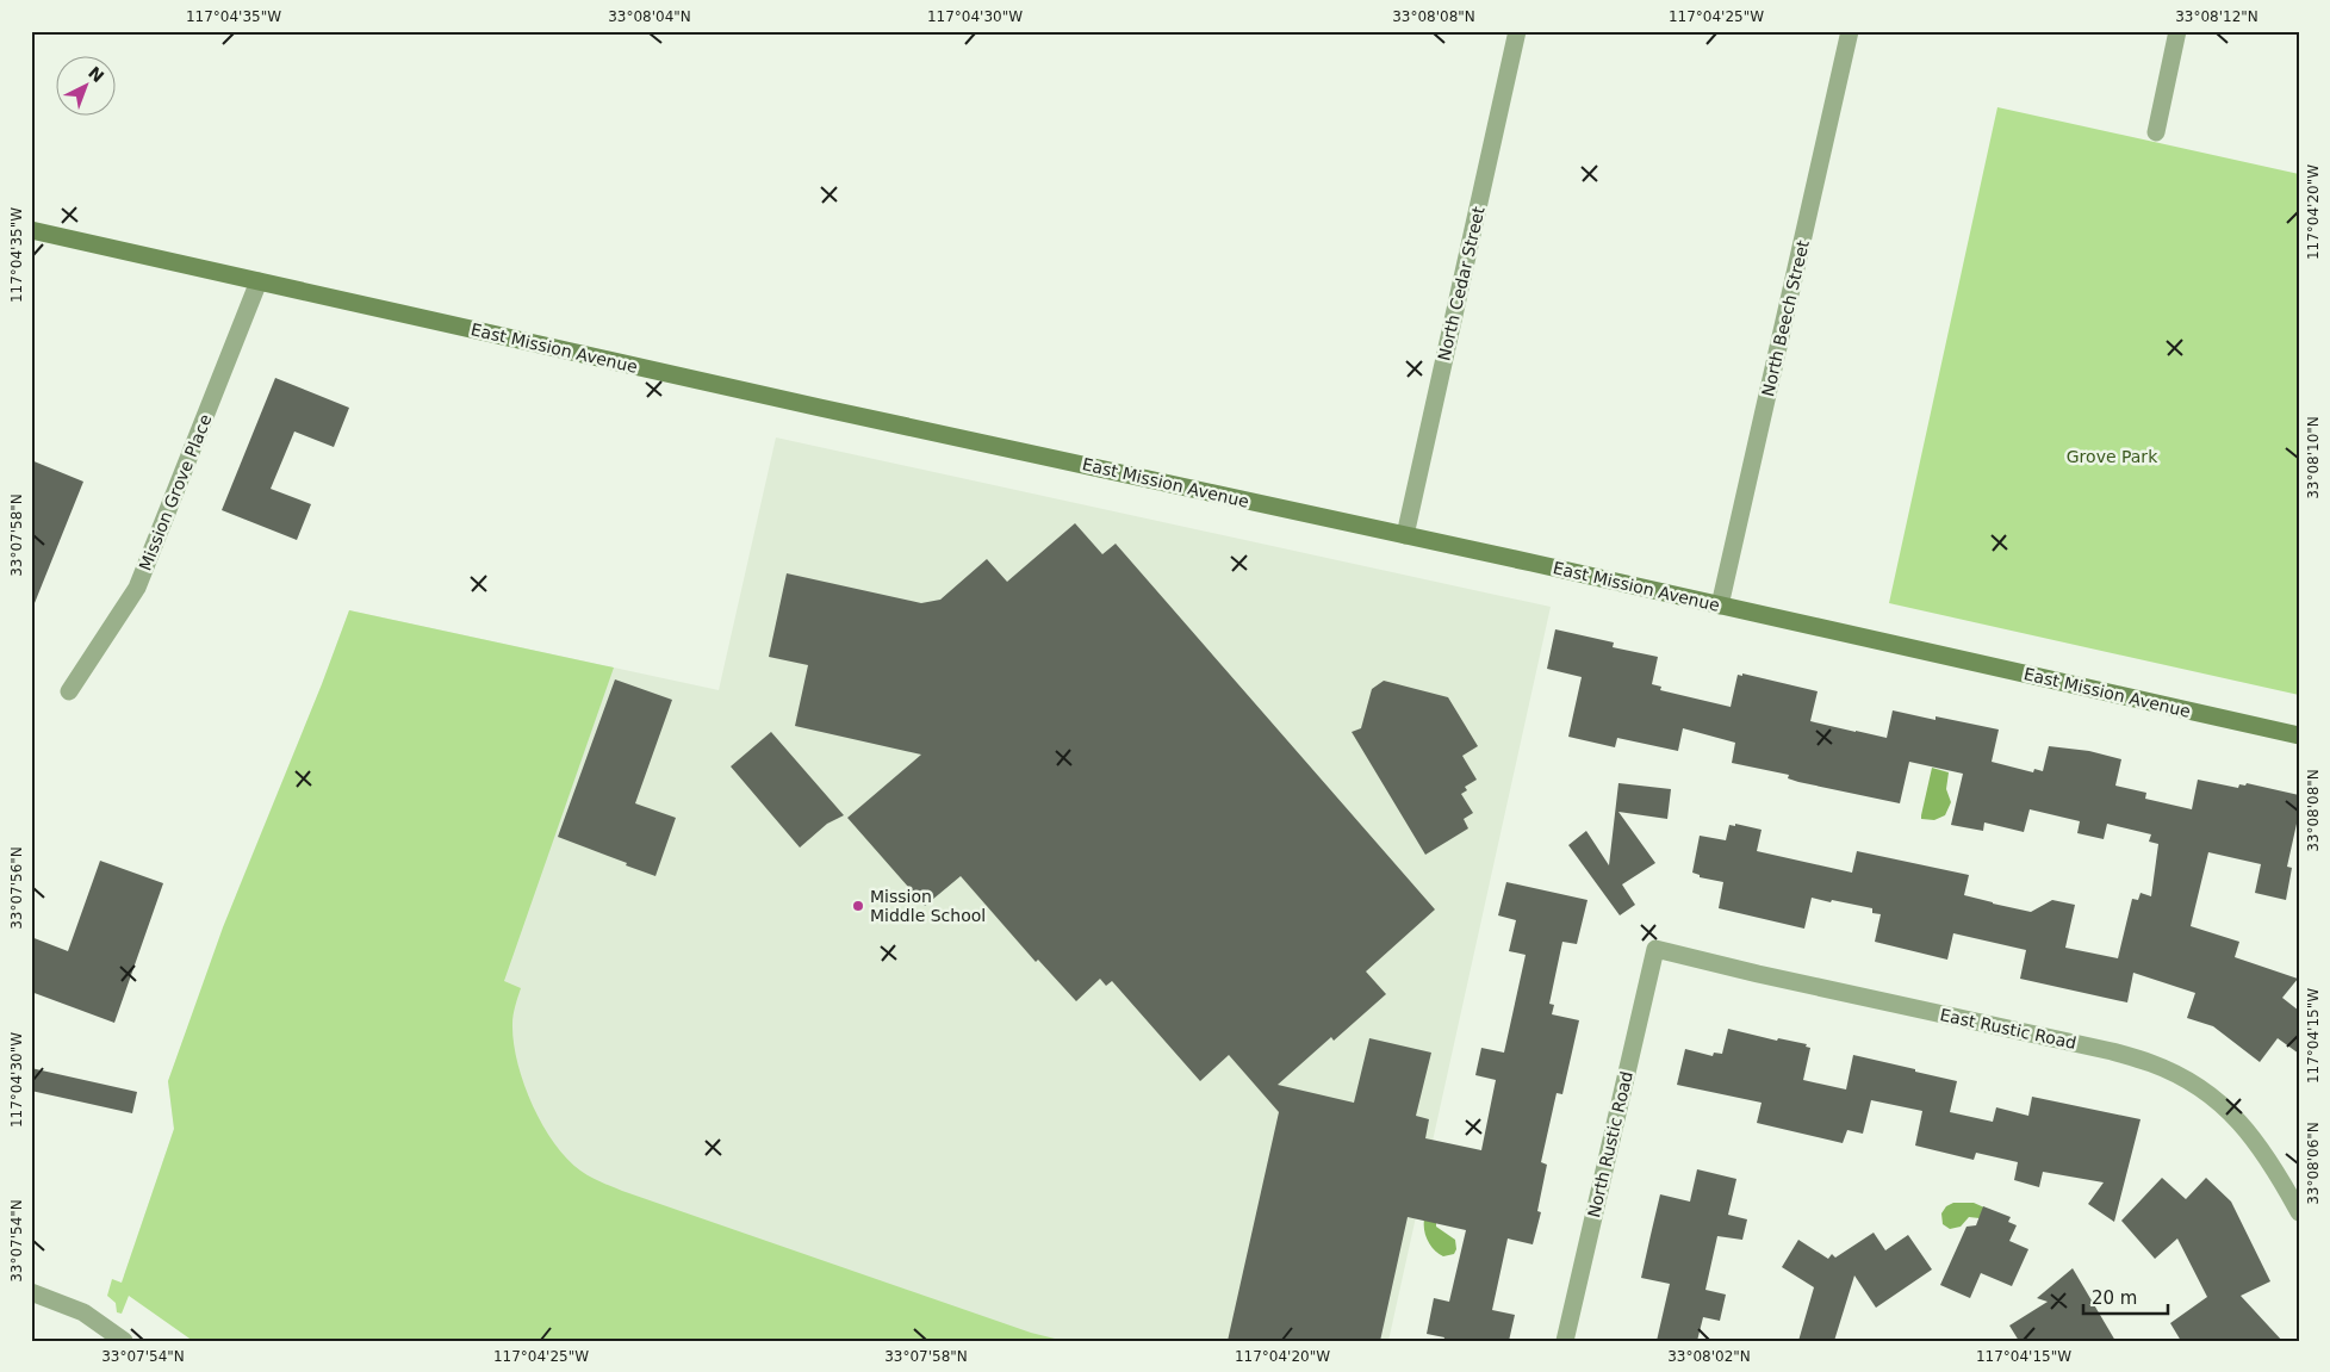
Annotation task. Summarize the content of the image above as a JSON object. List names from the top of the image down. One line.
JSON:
{"streets":{"main road":["East Mission Avenue"],"street":["North Cedar Street","North Beech Street","Mission Grove Place","East Rustic Road","North Rustic Road"]},"crossings":[["North Cedar Street","East Mission Avenue"],["North Beech Street","East Mission Avenue"],["East Mission Avenue","Mission Grove Place"],["East Rustic Road","North Rustic Road"]],"parks":["Grove Park"],"places":["Mission Middle School"],"scale_bar":"20 m","north":"top right","coordinates":["117°04'35\"W","33°08'04\"N","117°04'30\"W","33°08'08\"N","117°04'25\"W","33°08'12\"N","117°04'20\"W","33°08'10\"N","33°07'58\"N","33°07'56\"N","117°04'15\"W","33°08'06\"N","33°07'54\"N","33°08'02\"N"]}
